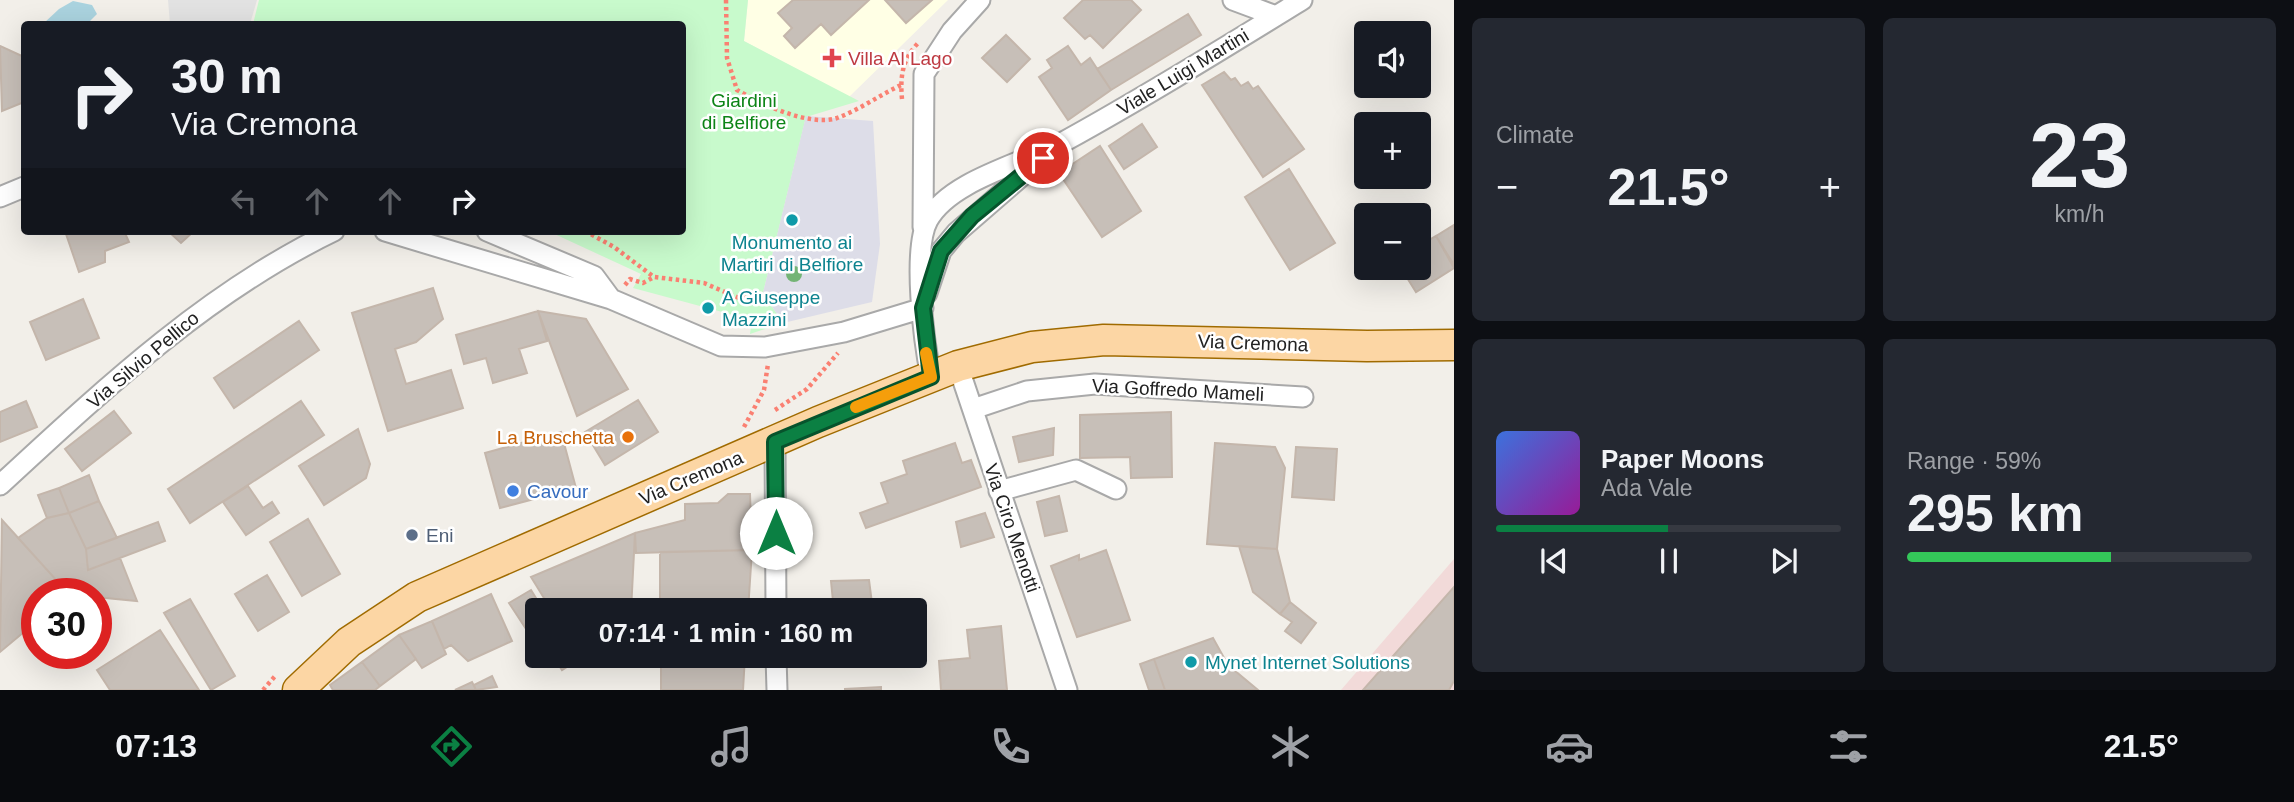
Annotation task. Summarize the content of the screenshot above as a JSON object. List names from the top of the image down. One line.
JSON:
{"streets":{"main road":["Via Cremona"],"street":["Viale Luigi Martini","Via Silvio Pellico","Via Goffredo Mameli","Via Ciro Menotti"]},"crossings":[["Viale Luigi Martini","Via Cremona"],["Viale Luigi Martini","Via Ciro Menotti"],["Via Cremona","Via Ciro Menotti"],["Via Goffredo Mameli","Via Ciro Menotti"]],"parks":["Giardini di Belfiore"],"places":{"health":["Villa Al Lago"],"other":["Monumento ai Martiri di Belfiore","A Giuseppe Mazzini","La Bruschetta","Cavour","Eni","Mynet Internet Solutions"]},"page":{"tile":["Climate",["23","km/h"],["Range · 59%","295 km"]],"map_buttons":["+","−"],"turn":["30 m","Via Cremona"],"heat":["−","21.5°","+"],"song":["Paper Moons","Ada Vale"],"limit":"30","trip":"07:14 · 1 min · 160 m","tabs":["07:13","21.5°"]}}
